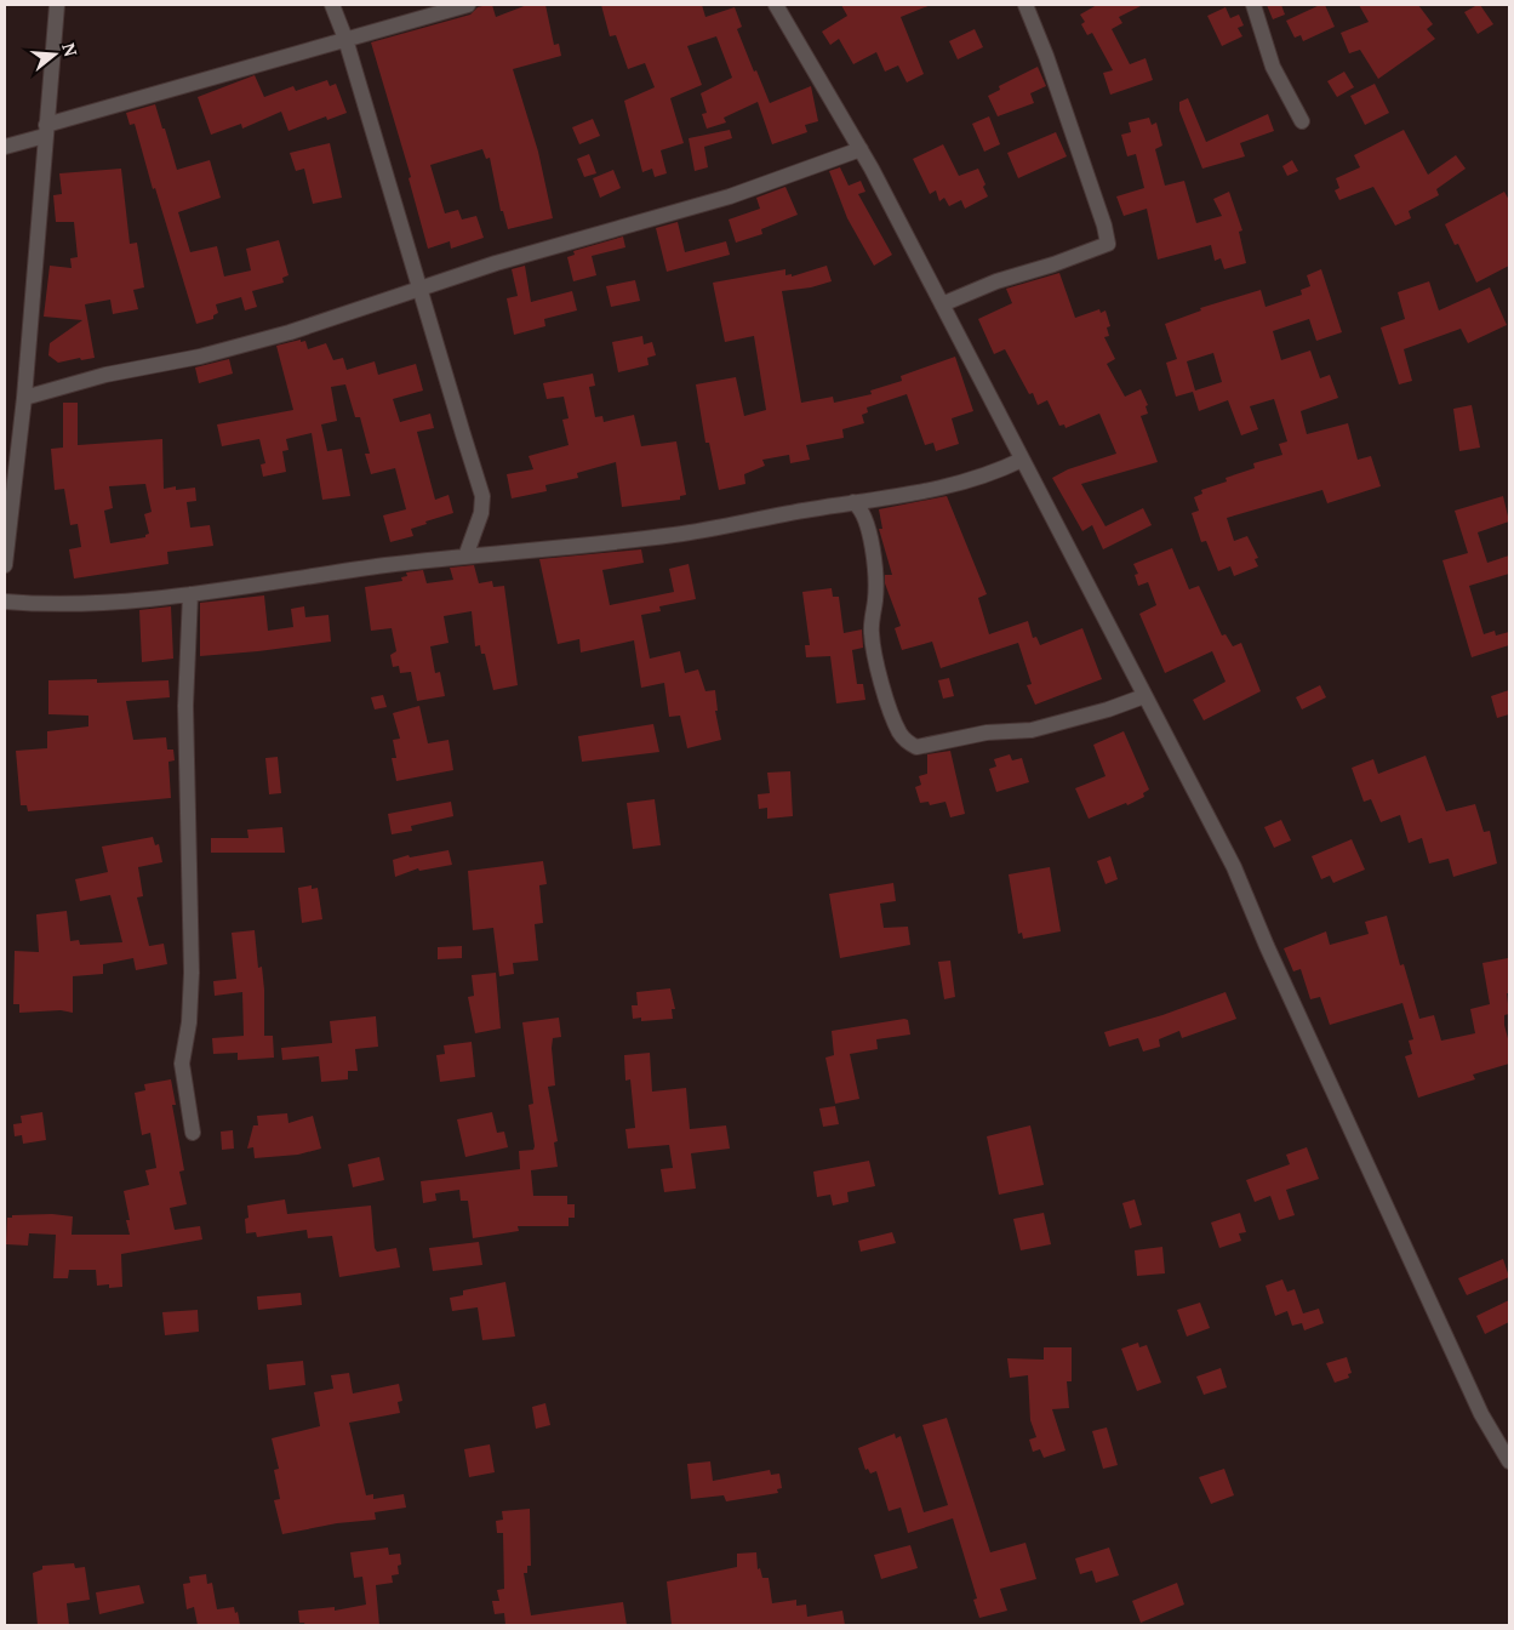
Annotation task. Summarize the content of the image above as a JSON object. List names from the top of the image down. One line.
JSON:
{"north":"right"}
